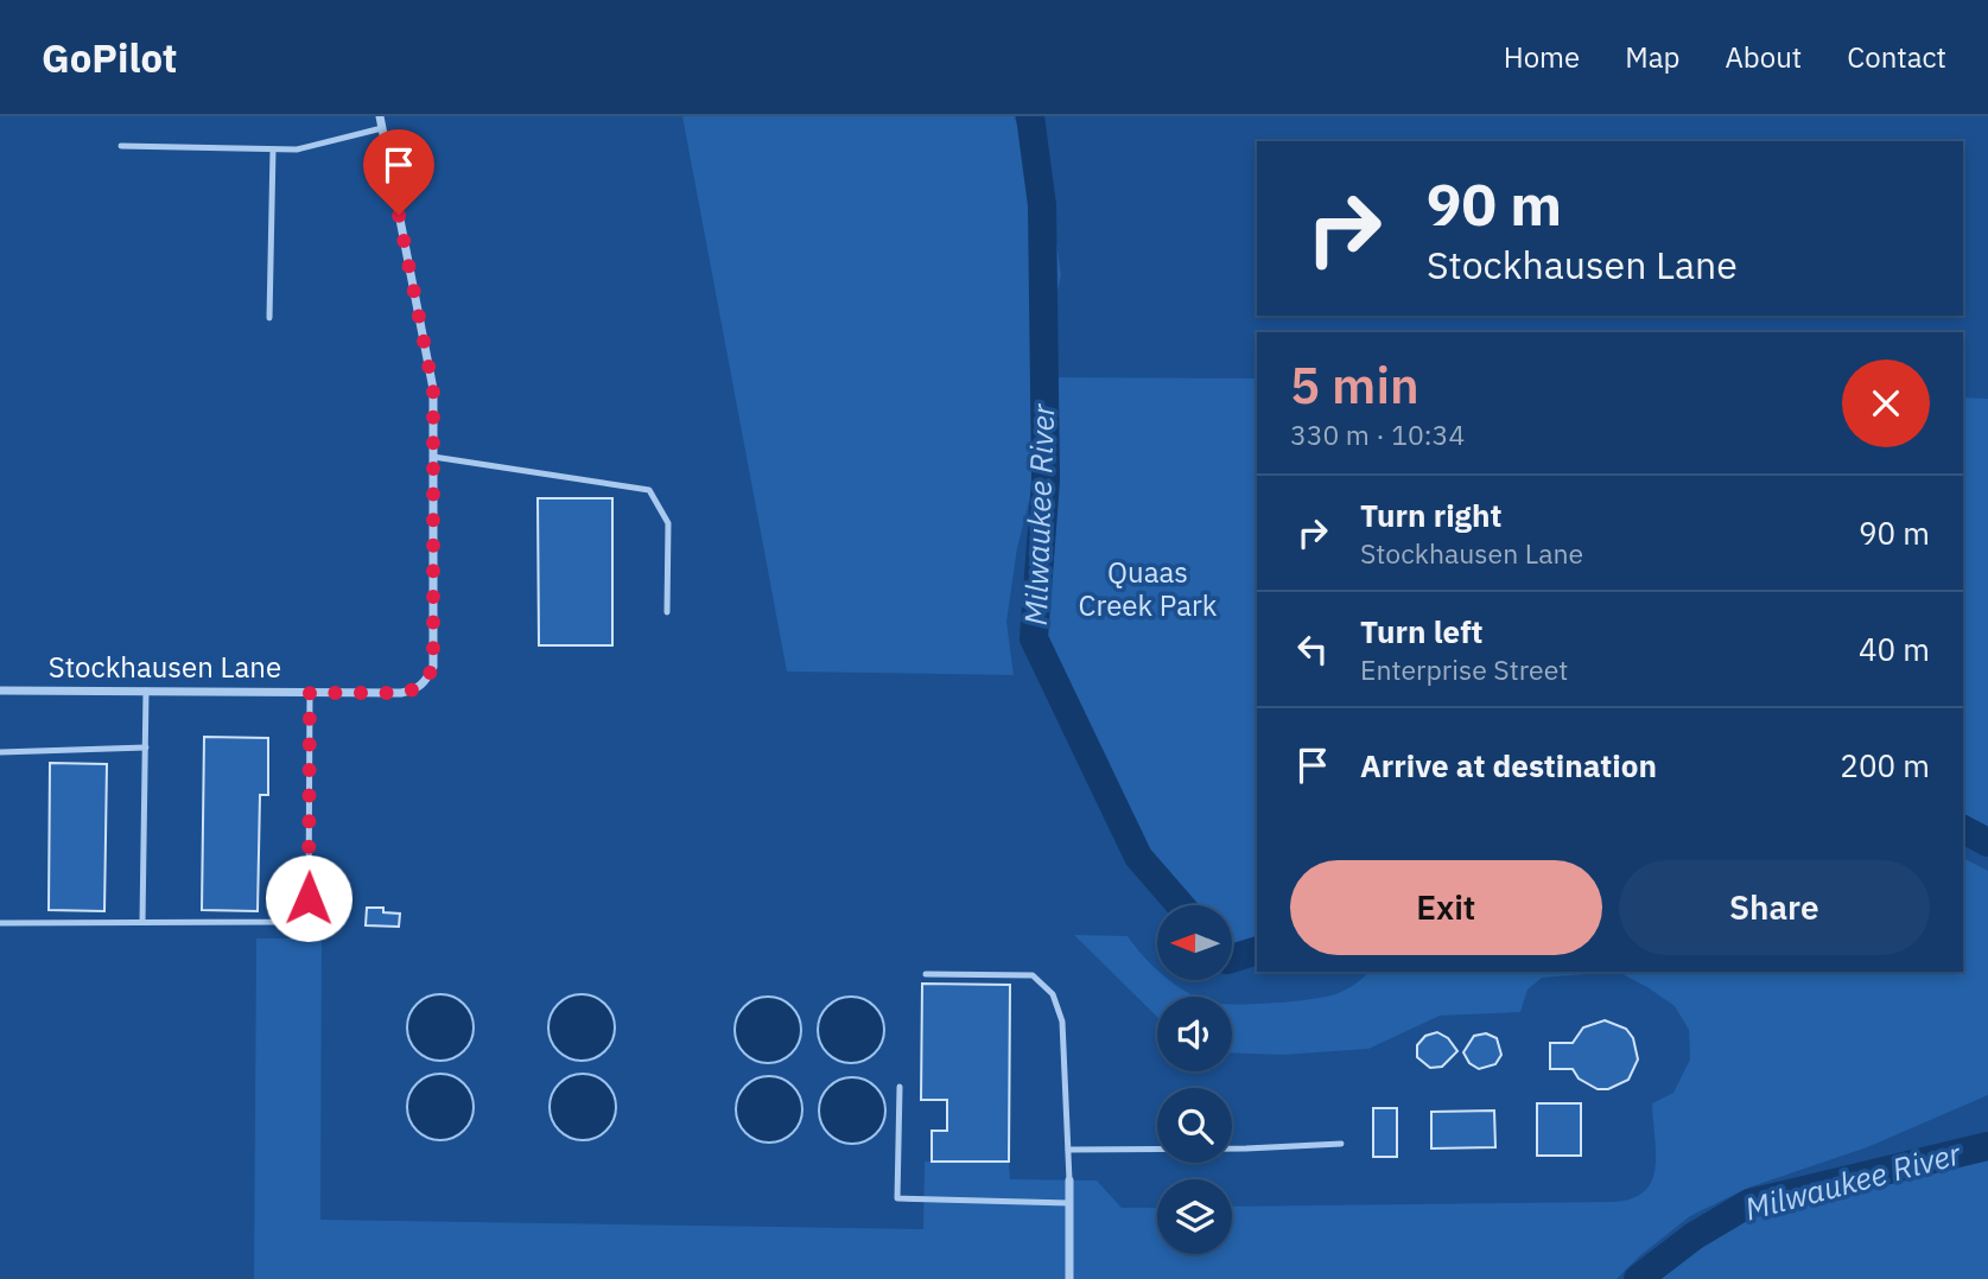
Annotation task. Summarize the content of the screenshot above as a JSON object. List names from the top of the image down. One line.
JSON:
{"streets":{"street":["Stockhausen Lane"]},"water":["Milwaukee River"],"parks":["Quaas Creek Park"],"north":"left","page":{"header":"GoPilot","nav":["Home","Map","About","Contact"],"turn":["90 m","Stockhausen Lane"],"heading":["5 min","330 m · 10:34"],"list":[{"name":"Turn right","note":"Stockhausen Lane","value":"90 m"},{"name":"Turn left","note":"Enterprise Street","value":"40 m"},{"name":"Arrive at destination","value":"200 m"}],"buttons":["Exit","Share"]}}
